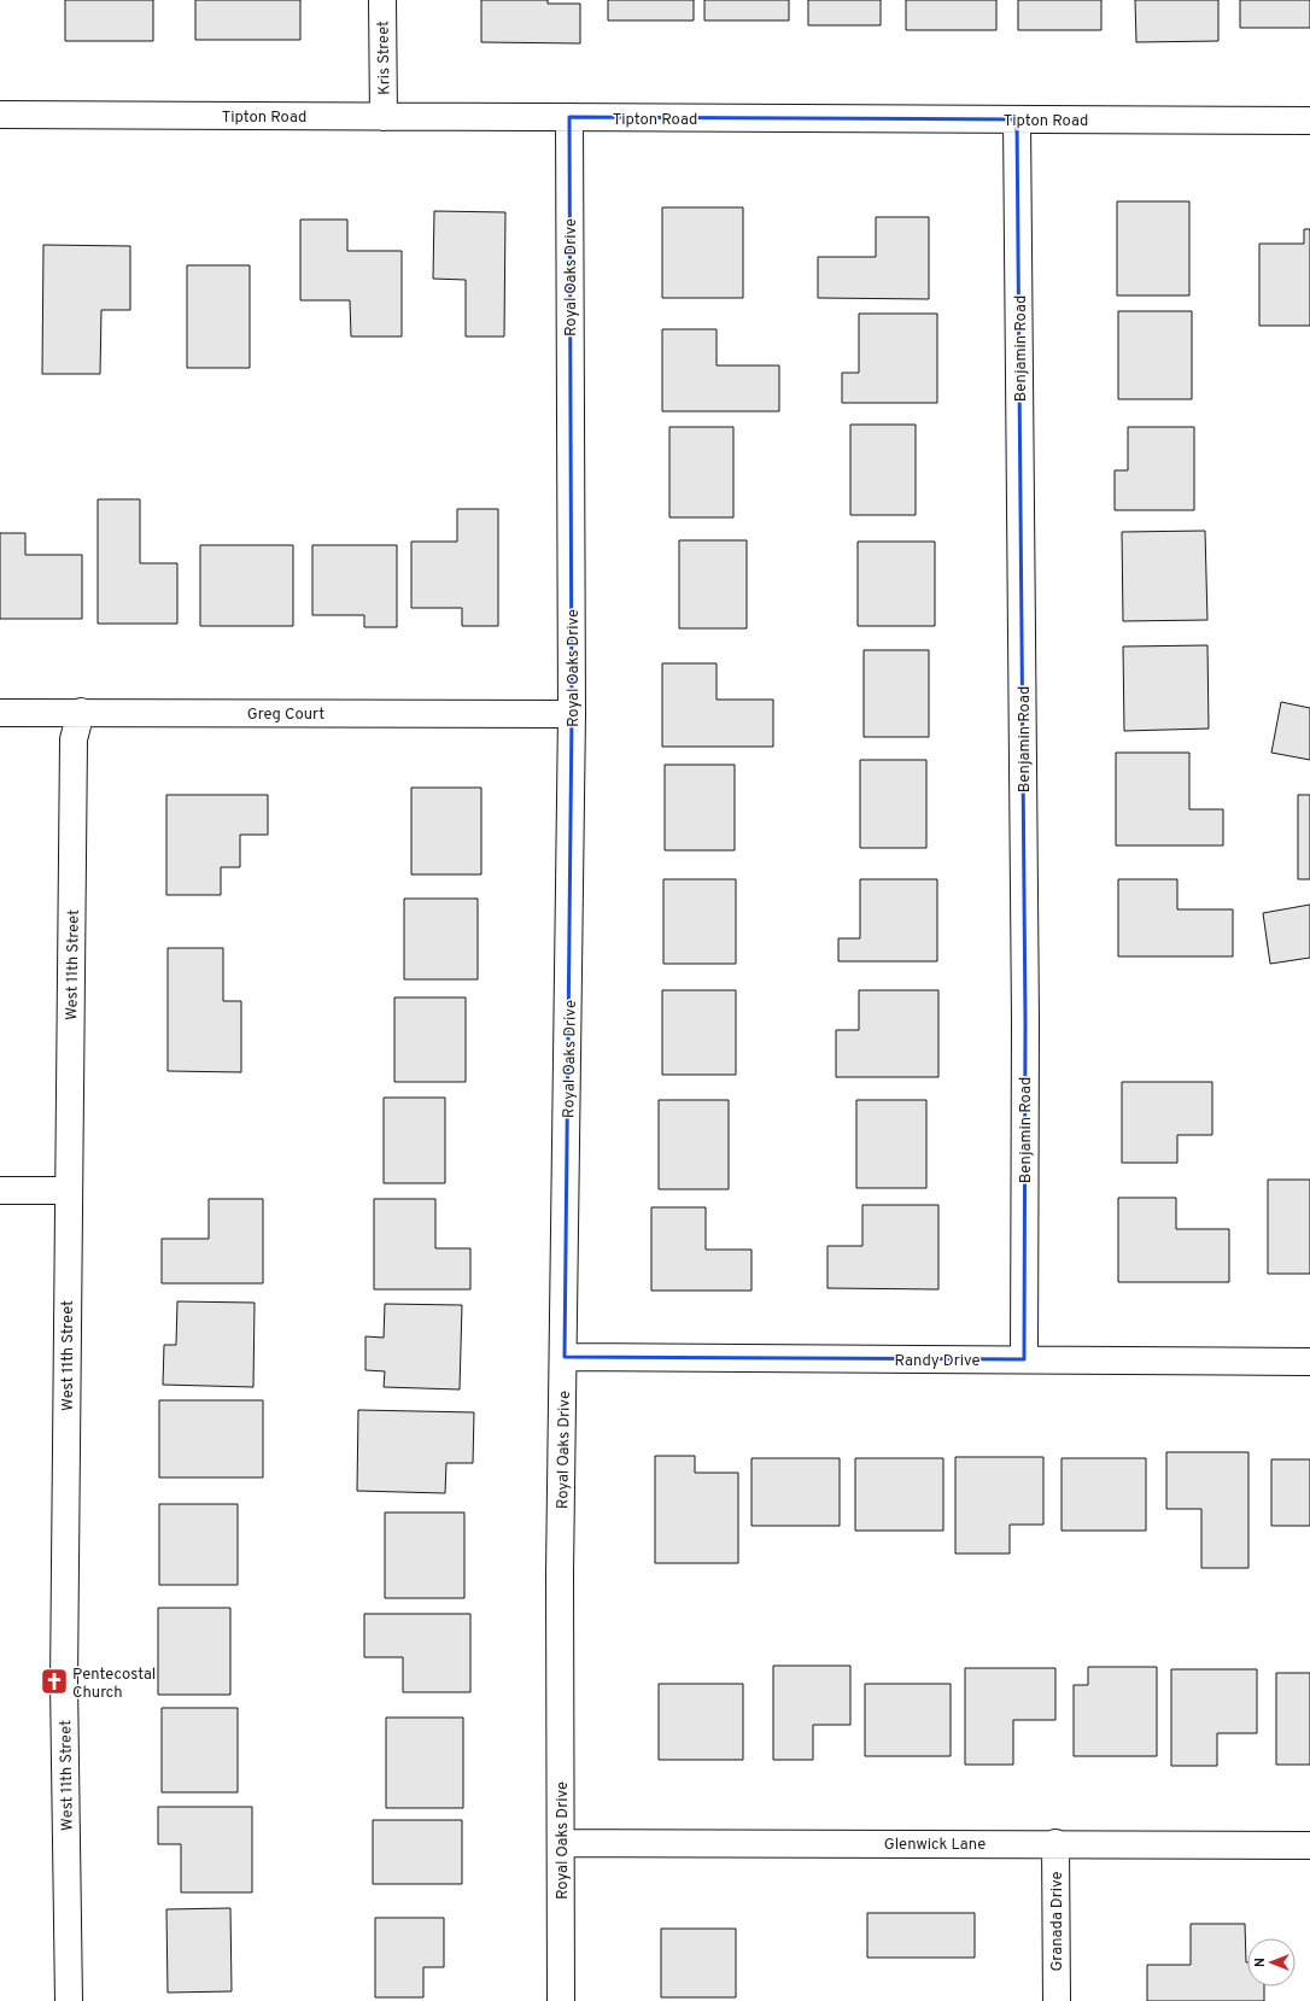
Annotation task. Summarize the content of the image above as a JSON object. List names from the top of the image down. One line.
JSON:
{"streets":{"street":["Kris Street","Tipton Road","Royal Oaks Drive","Benjamin Road","Greg Court","West 11th Street","Randy Drive","Glenwick Lane","Granada Drive"]},"crossings":[["Kris Street","Tipton Road"],["Tipton Road","Royal Oaks Drive"],["Tipton Road","Benjamin Road"],["Royal Oaks Drive","Greg Court"],["Royal Oaks Drive","Randy Drive"],["Royal Oaks Drive","Glenwick Lane"],["Benjamin Road","Randy Drive"],["Greg Court","West 11th Street"],["Glenwick Lane","Granada Drive"]],"places":{"church":["Pentecostal Church"]},"north":"left"}
